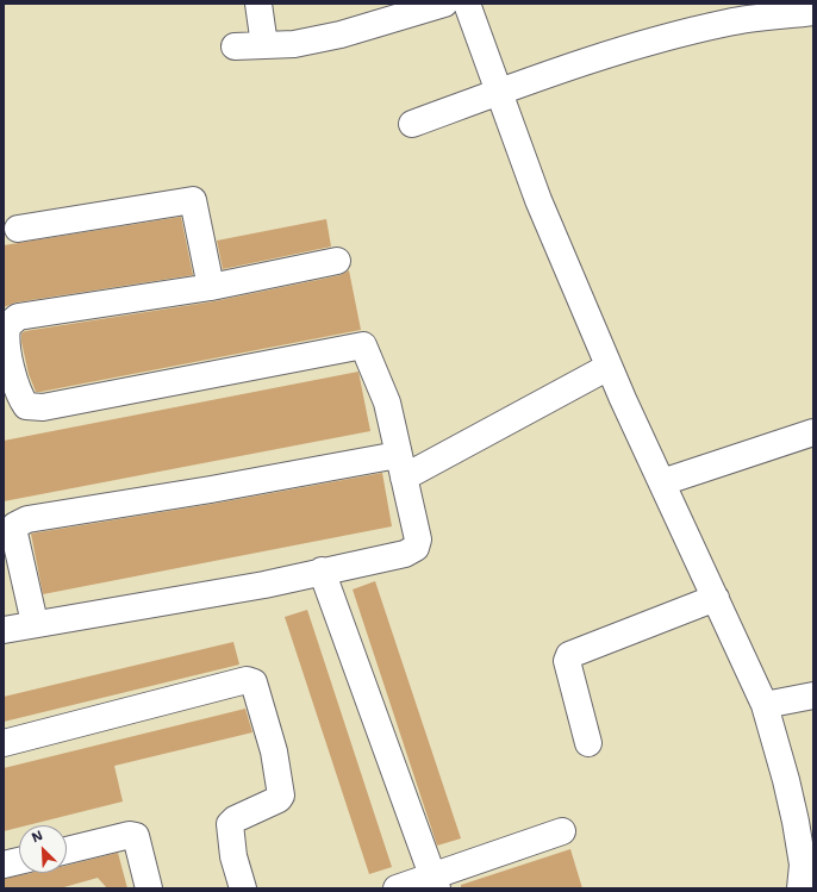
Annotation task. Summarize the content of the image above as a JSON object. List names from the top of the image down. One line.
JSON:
{"north":"top left"}
